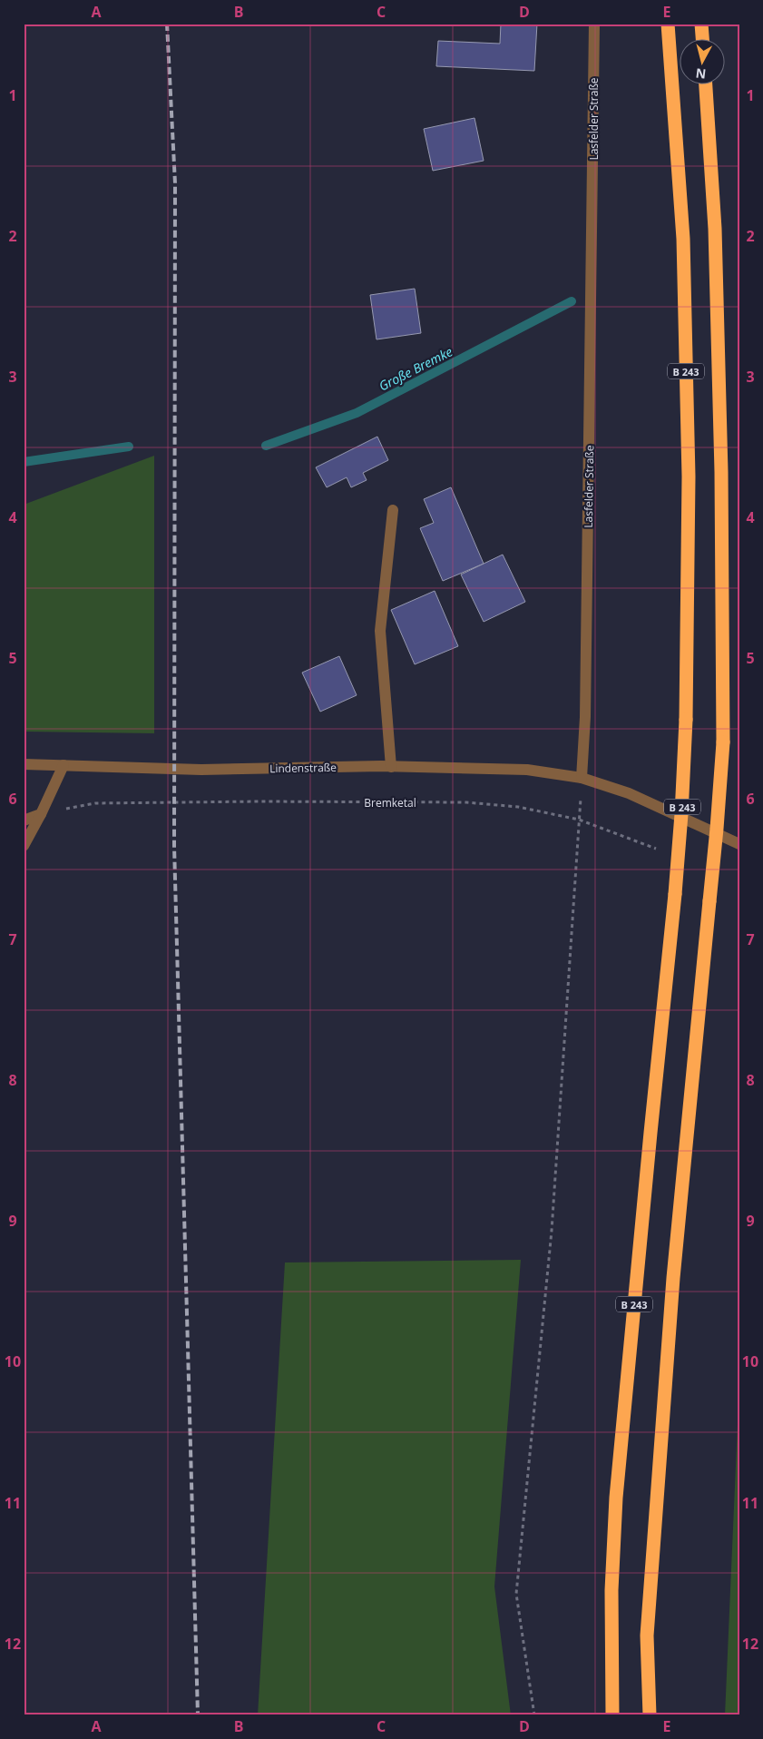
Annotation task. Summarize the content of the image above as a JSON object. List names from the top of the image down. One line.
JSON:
{"streets":{"highway":["B 243"],"street":["Lasfelder Straße","Lindenstraße"],"path":["Bremketal"]},"crossings":[["Lasfelder Straße","Lindenstraße"]],"water":["Große Bremke"],"north":"bottom","grid":{"columns":["A","B","C","D","E"],"rows":["1","2","3","4","5","6","7","8","9","10","11","12"]}}
